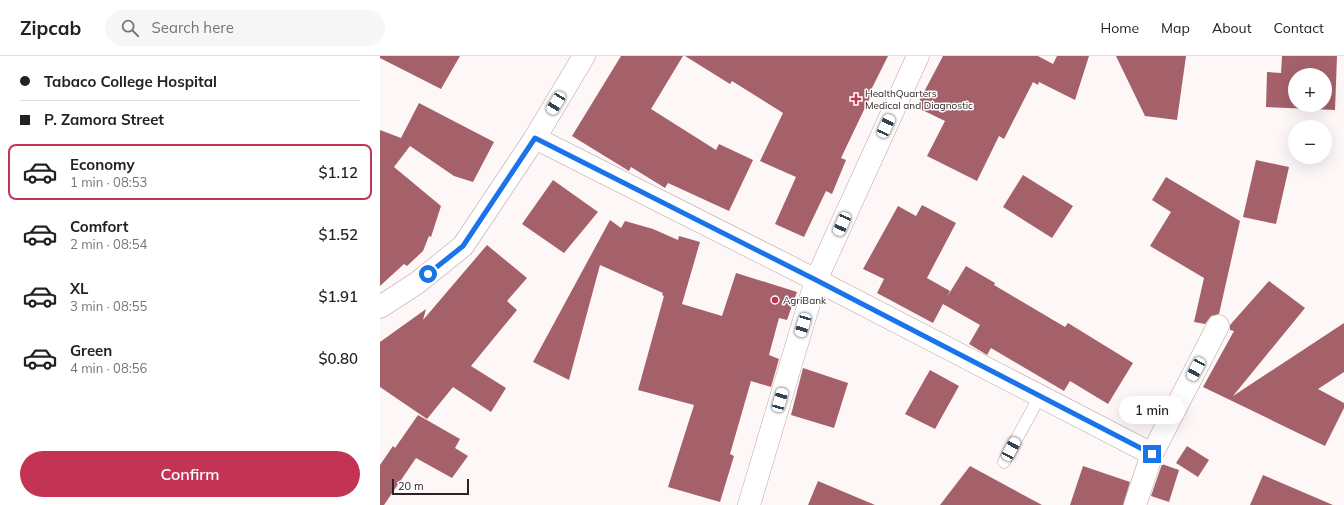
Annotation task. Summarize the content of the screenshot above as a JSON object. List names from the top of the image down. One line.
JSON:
{"places":{"health":["HealthQuarters Medical and Diagnostic"],"other":["AgriBank"]},"scale_bar":"20 m","page":{"header":"Zipcab","search":"Search here","nav":["Home","Map","About","Contact"],"banner":["Tabaco College Hospital","P. Zamora Street"],"map_buttons":["+","−"],"list":[{"name":"Economy","note":"1 min · 08:53","value":"$1.12"},{"name":"Comfort","note":"2 min · 08:54","value":"$1.52"},{"name":"XL","note":"3 min · 08:55","value":"$1.91"},{"name":"Green","note":"4 min · 08:56","value":"$0.80"}],"bubble":"1 min","buttons":"Confirm","scale":"20 m"}}
